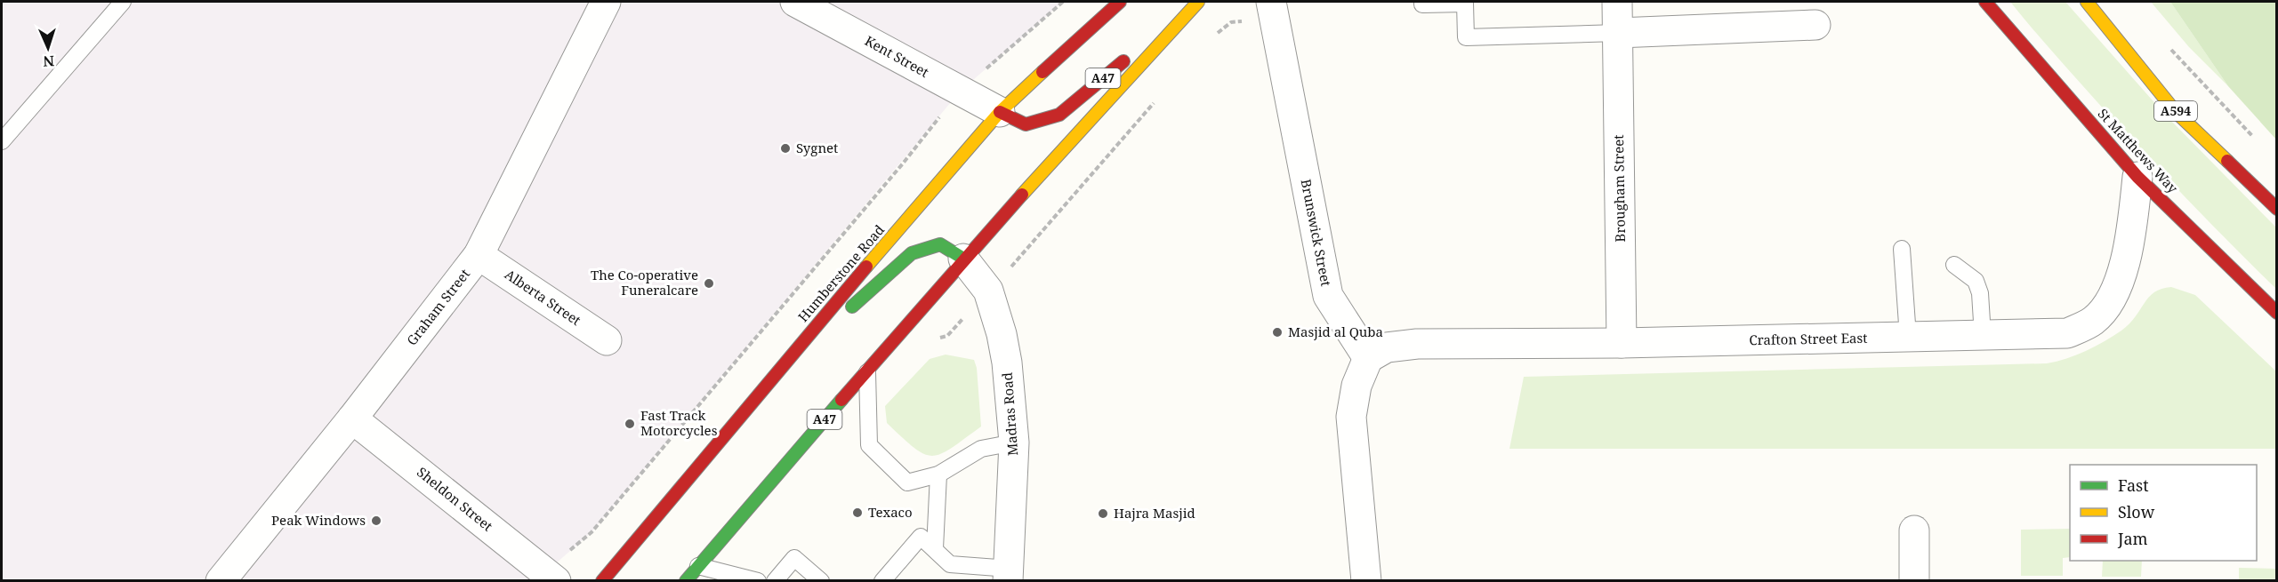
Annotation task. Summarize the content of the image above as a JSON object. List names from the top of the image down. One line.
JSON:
{"streets":{"main road":["A47","A594","St Matthews Way","Humberstone Road"],"street":["Kent Street","Brougham Street","Brunswick Street","Alberta Street","Graham Street","Crafton Street East","Madras Road","Sheldon Street"]},"crossings":[["Kent Street","A47"],["Kent Street","Humberstone Road"],["A47","Humberstone Road"],["A47","Madras Road"],["St Matthews Way","Crafton Street East"],["Brougham Street","Crafton Street East"],["Brunswick Street","Crafton Street East"],["Alberta Street","Graham Street"],["Graham Street","Sheldon Street"]],"places":["Sygnet","The Co-operative Funeralcare","Masjid al Quba","Fast Track Motorcycles","Texaco","Hajra Masjid","Peak Windows"],"legend":["Fast","Slow","Jam"],"north":"bottom"}
